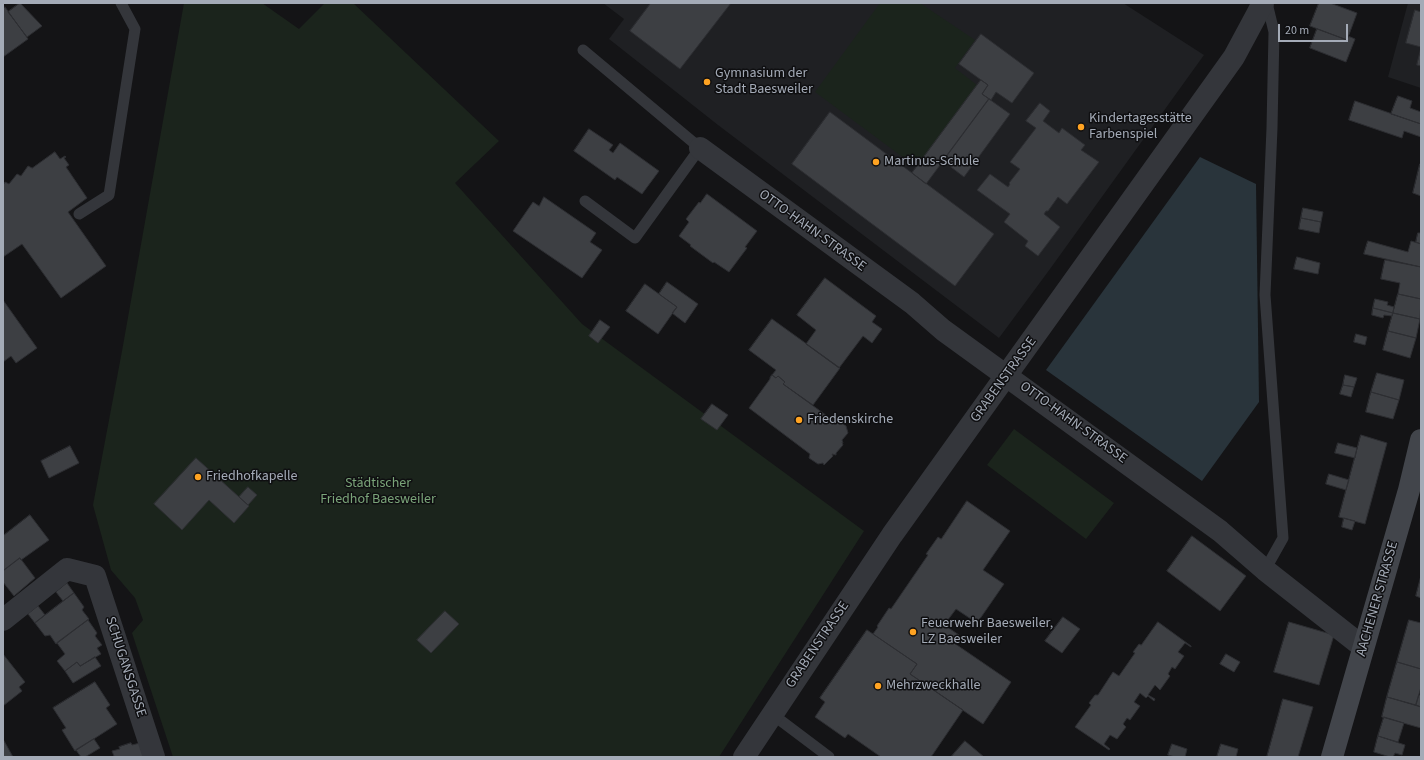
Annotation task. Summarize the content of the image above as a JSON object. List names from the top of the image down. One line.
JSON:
{"streets":{"main road":["AACHENER STRASSE"],"street":["OTTO-HAHN-STRASSE","GRABENSTRASSE","SCHUGANSGASSE"]},"crossings":[["OTTO-HAHN-STRASSE","GRABENSTRASSE"],["OTTO-HAHN-STRASSE","AACHENER STRASSE"]],"parks":["Städtischer Friedhof Baesweiler"],"places":["Gymnasium der Stadt Baesweiler","Kindertagesstätte Farbenspiel","Martinus-Schule","Friedenskirche","Friedhofkapelle","Feuerwehr Baesweiler, LZ Baesweiler","Mehrzweckhalle"],"scale_bar":"20 m"}
